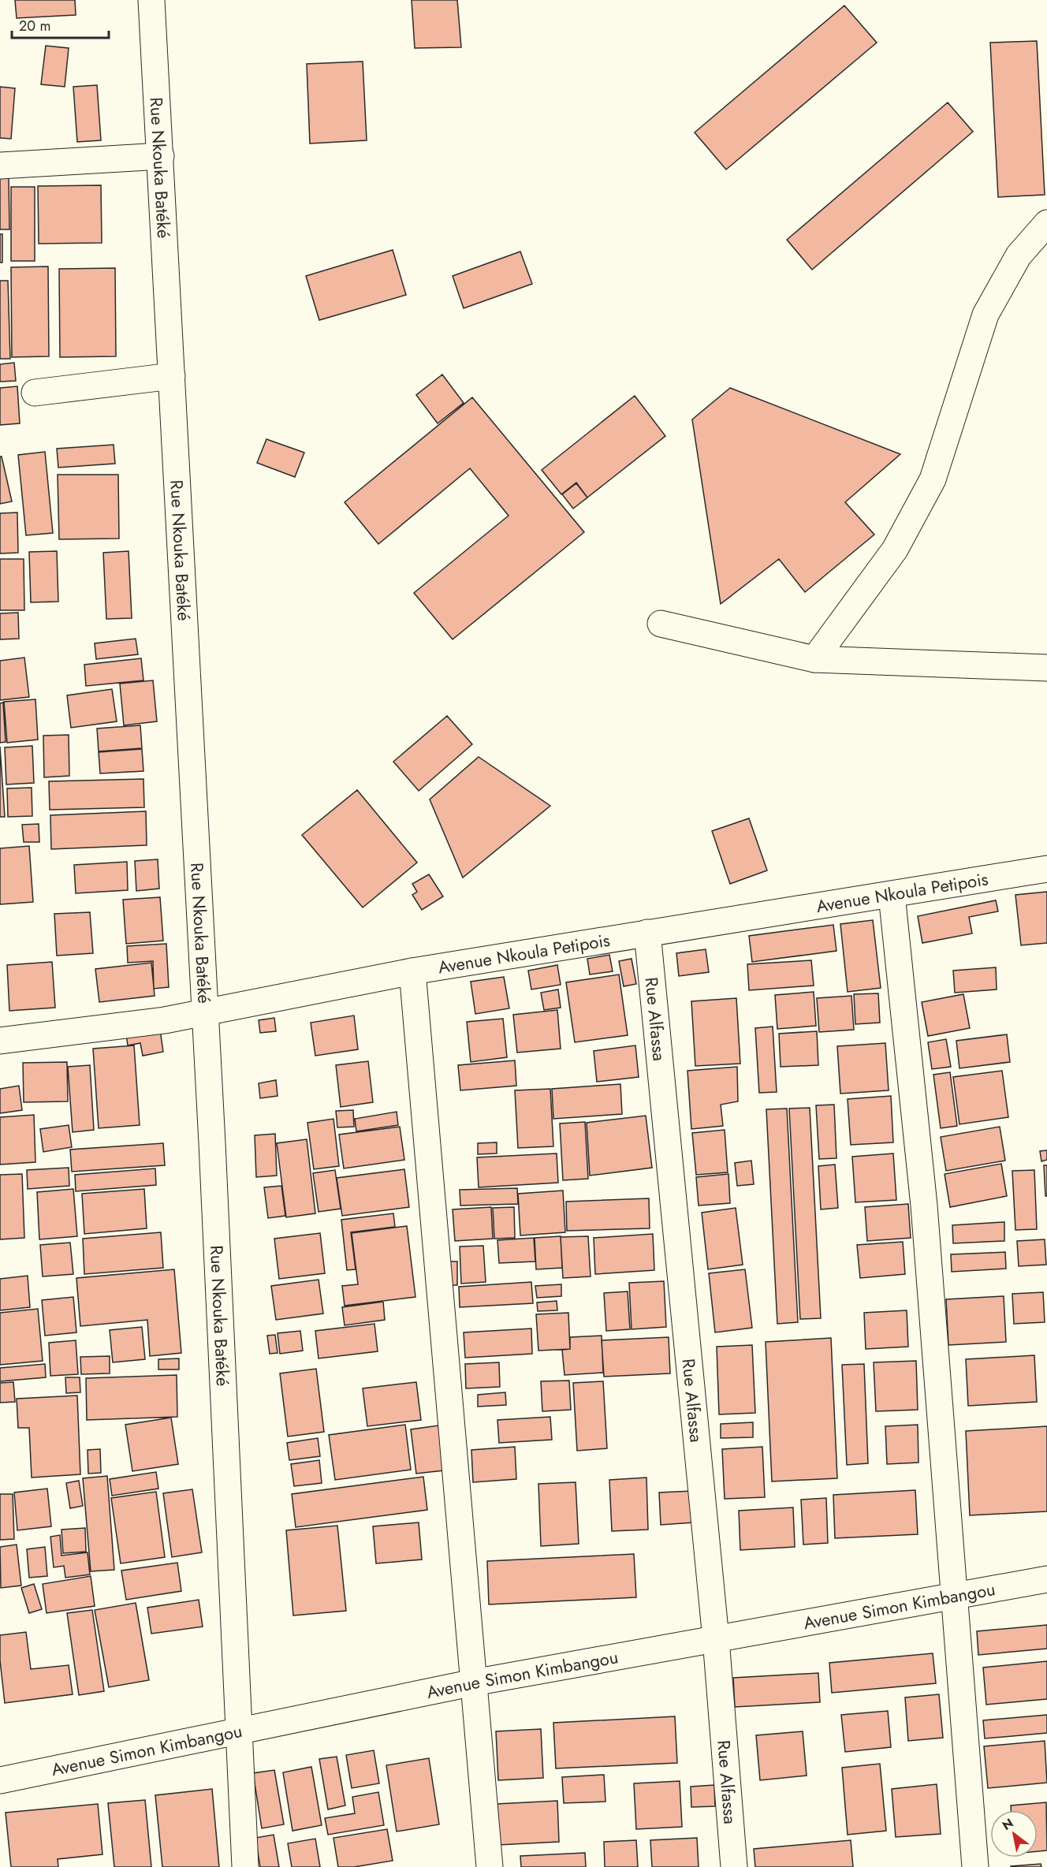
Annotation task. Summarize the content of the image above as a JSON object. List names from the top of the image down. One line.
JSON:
{"streets":{"street":["Rue Nkouka Batéké","Avenue Nkoula Petipois","Rue Alfassa","Avenue Simon Kimbangou"]},"crossings":[["Rue Nkouka Batéké","Avenue Nkoula Petipois"],["Rue Nkouka Batéké","Avenue Simon Kimbangou"],["Avenue Nkoula Petipois","Rue Alfassa"],["Rue Alfassa","Avenue Simon Kimbangou"]],"scale_bar":"20 m","north":"top left"}
